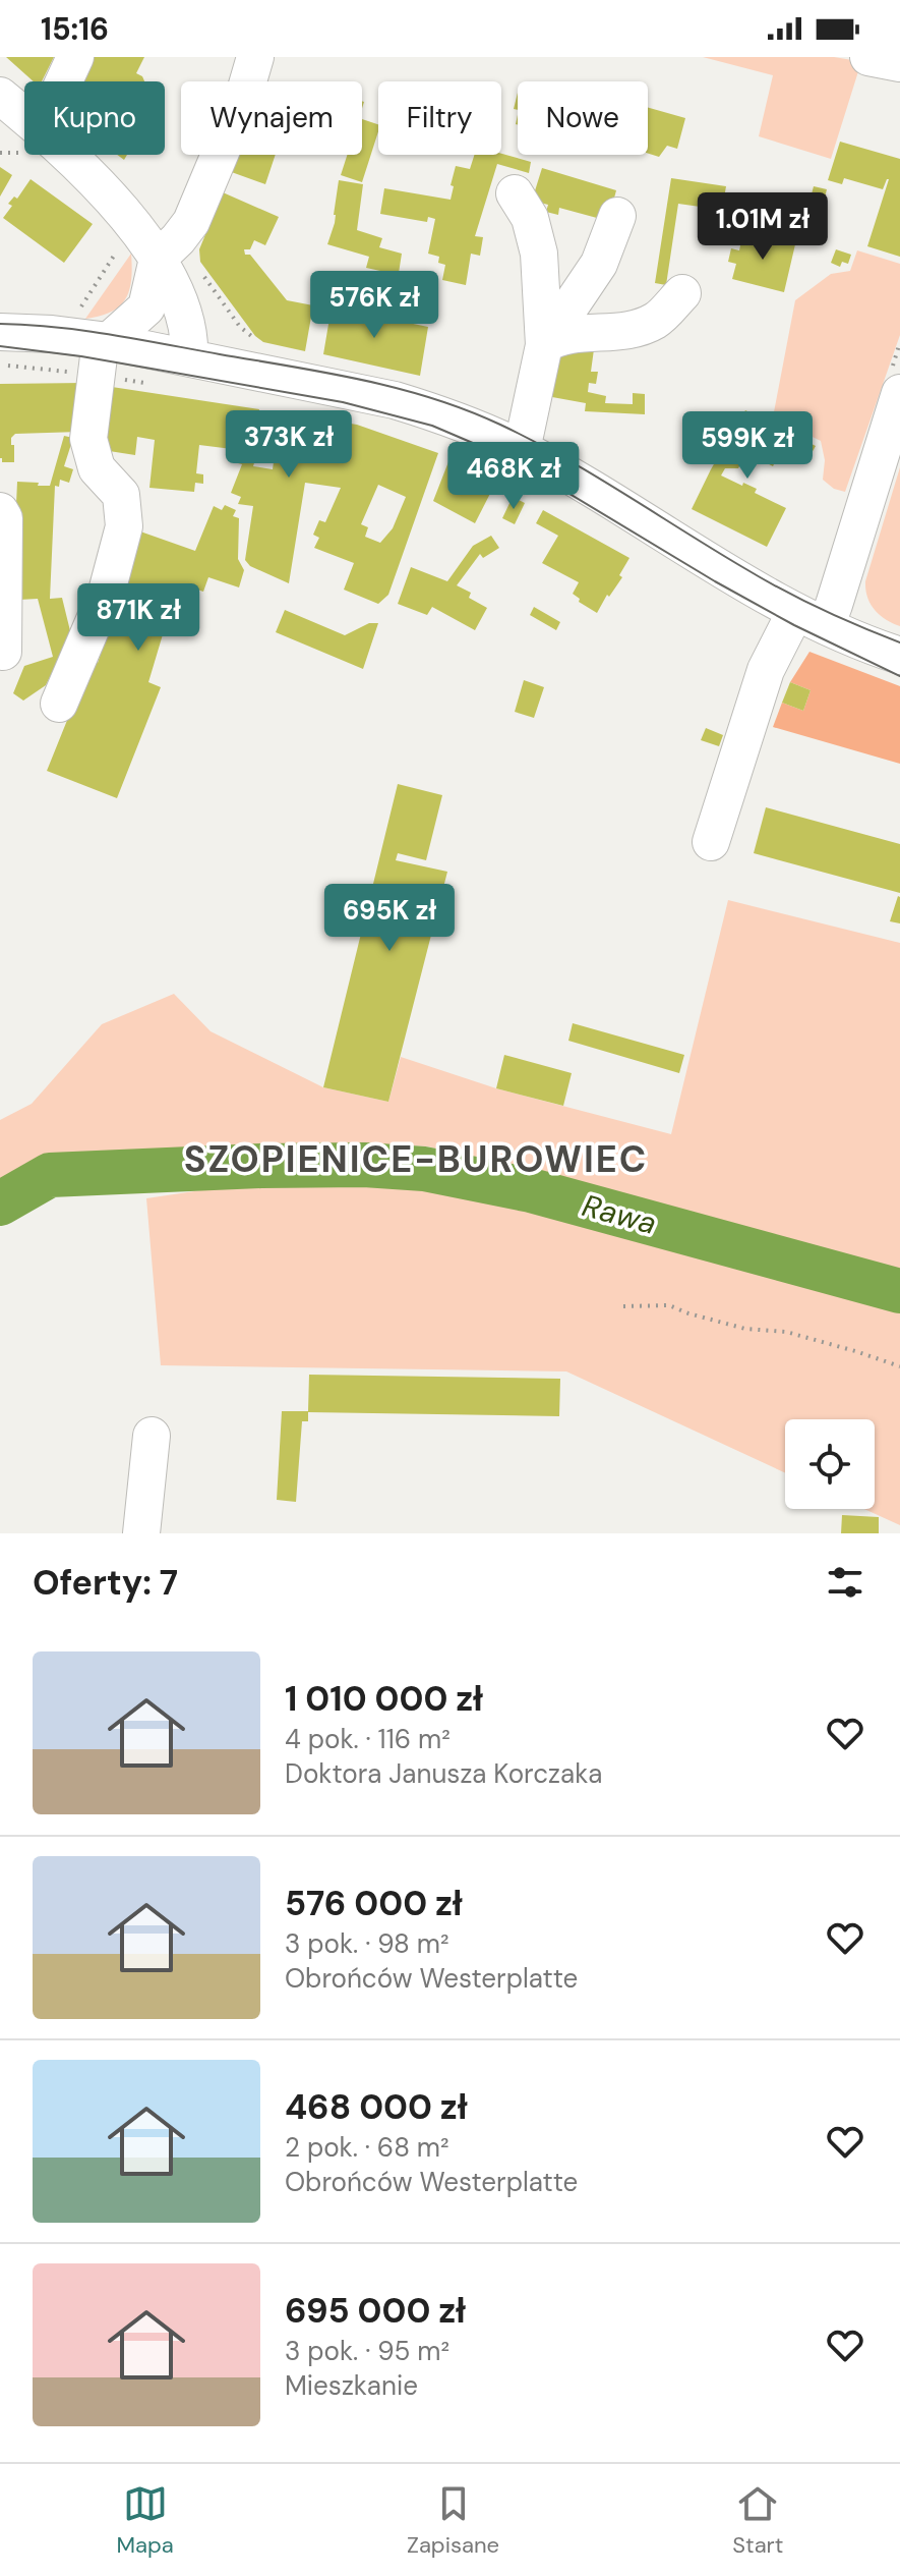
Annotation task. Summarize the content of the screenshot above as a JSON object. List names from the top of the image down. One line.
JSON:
{"districts":["SZOPIENICE-BUROWIEC"],"water":["Rawa"],"page":{"status":"15:16","chip":["Kupno","Wynajem","Filtry","Nowe"],"price":["1.01M zł","576K zł","373K zł","599K zł","468K zł","871K zł","695K zł"],"heading":"Oferty: 7","list":[{"name":"1 010 000 zł","note":"4 pok. · 116 m² · Doktora Janusza Korczaka"},{"name":"576 000 zł","note":"3 pok. · 98 m² · Obrońców Westerplatte"},{"name":"468 000 zł","note":"2 pok. · 68 m² · Obrońców Westerplatte"},{"name":"695 000 zł","note":"3 pok. · 95 m² · Mieszkanie"}],"tabs":["Mapa","Zapisane","Start"]}}
